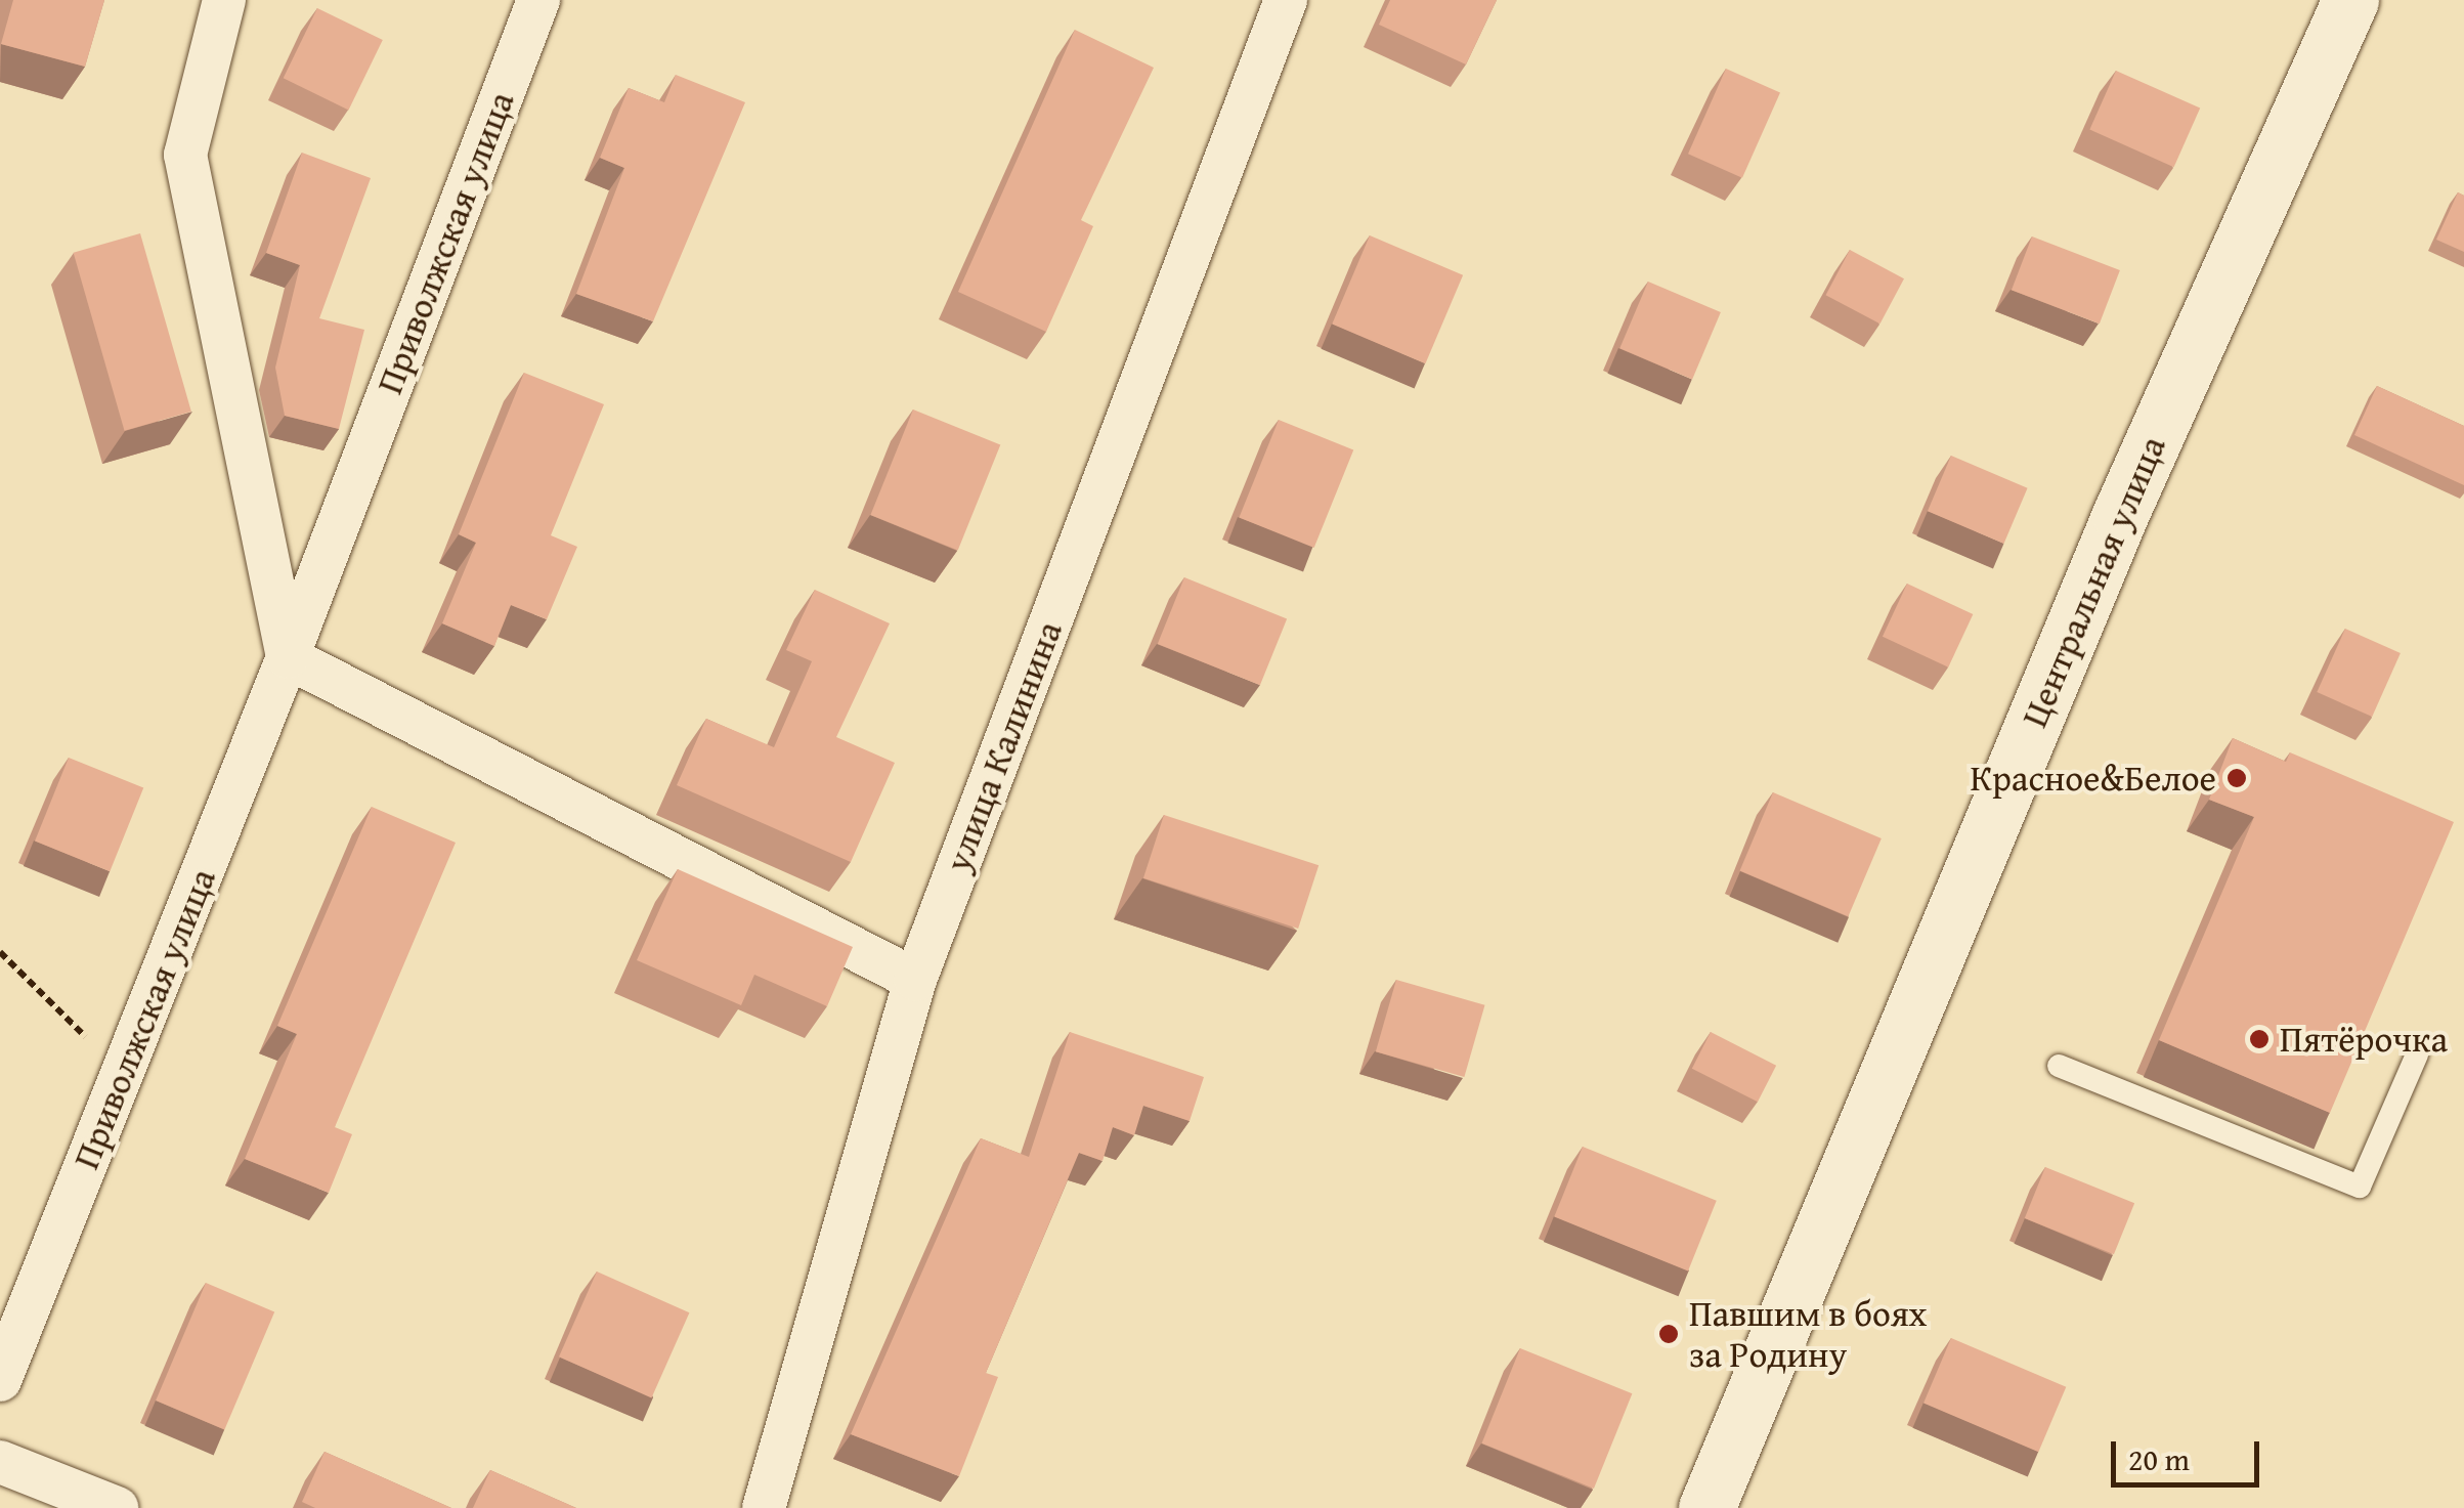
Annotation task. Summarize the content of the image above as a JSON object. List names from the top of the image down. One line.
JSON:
{"streets":{"street":["Приволжская улица","Центральная улица","улица Калинина"]},"places":["Красное&Белое","Пятёрочка","Павшим в боях за Родину"],"scale_bar":"20 m"}
